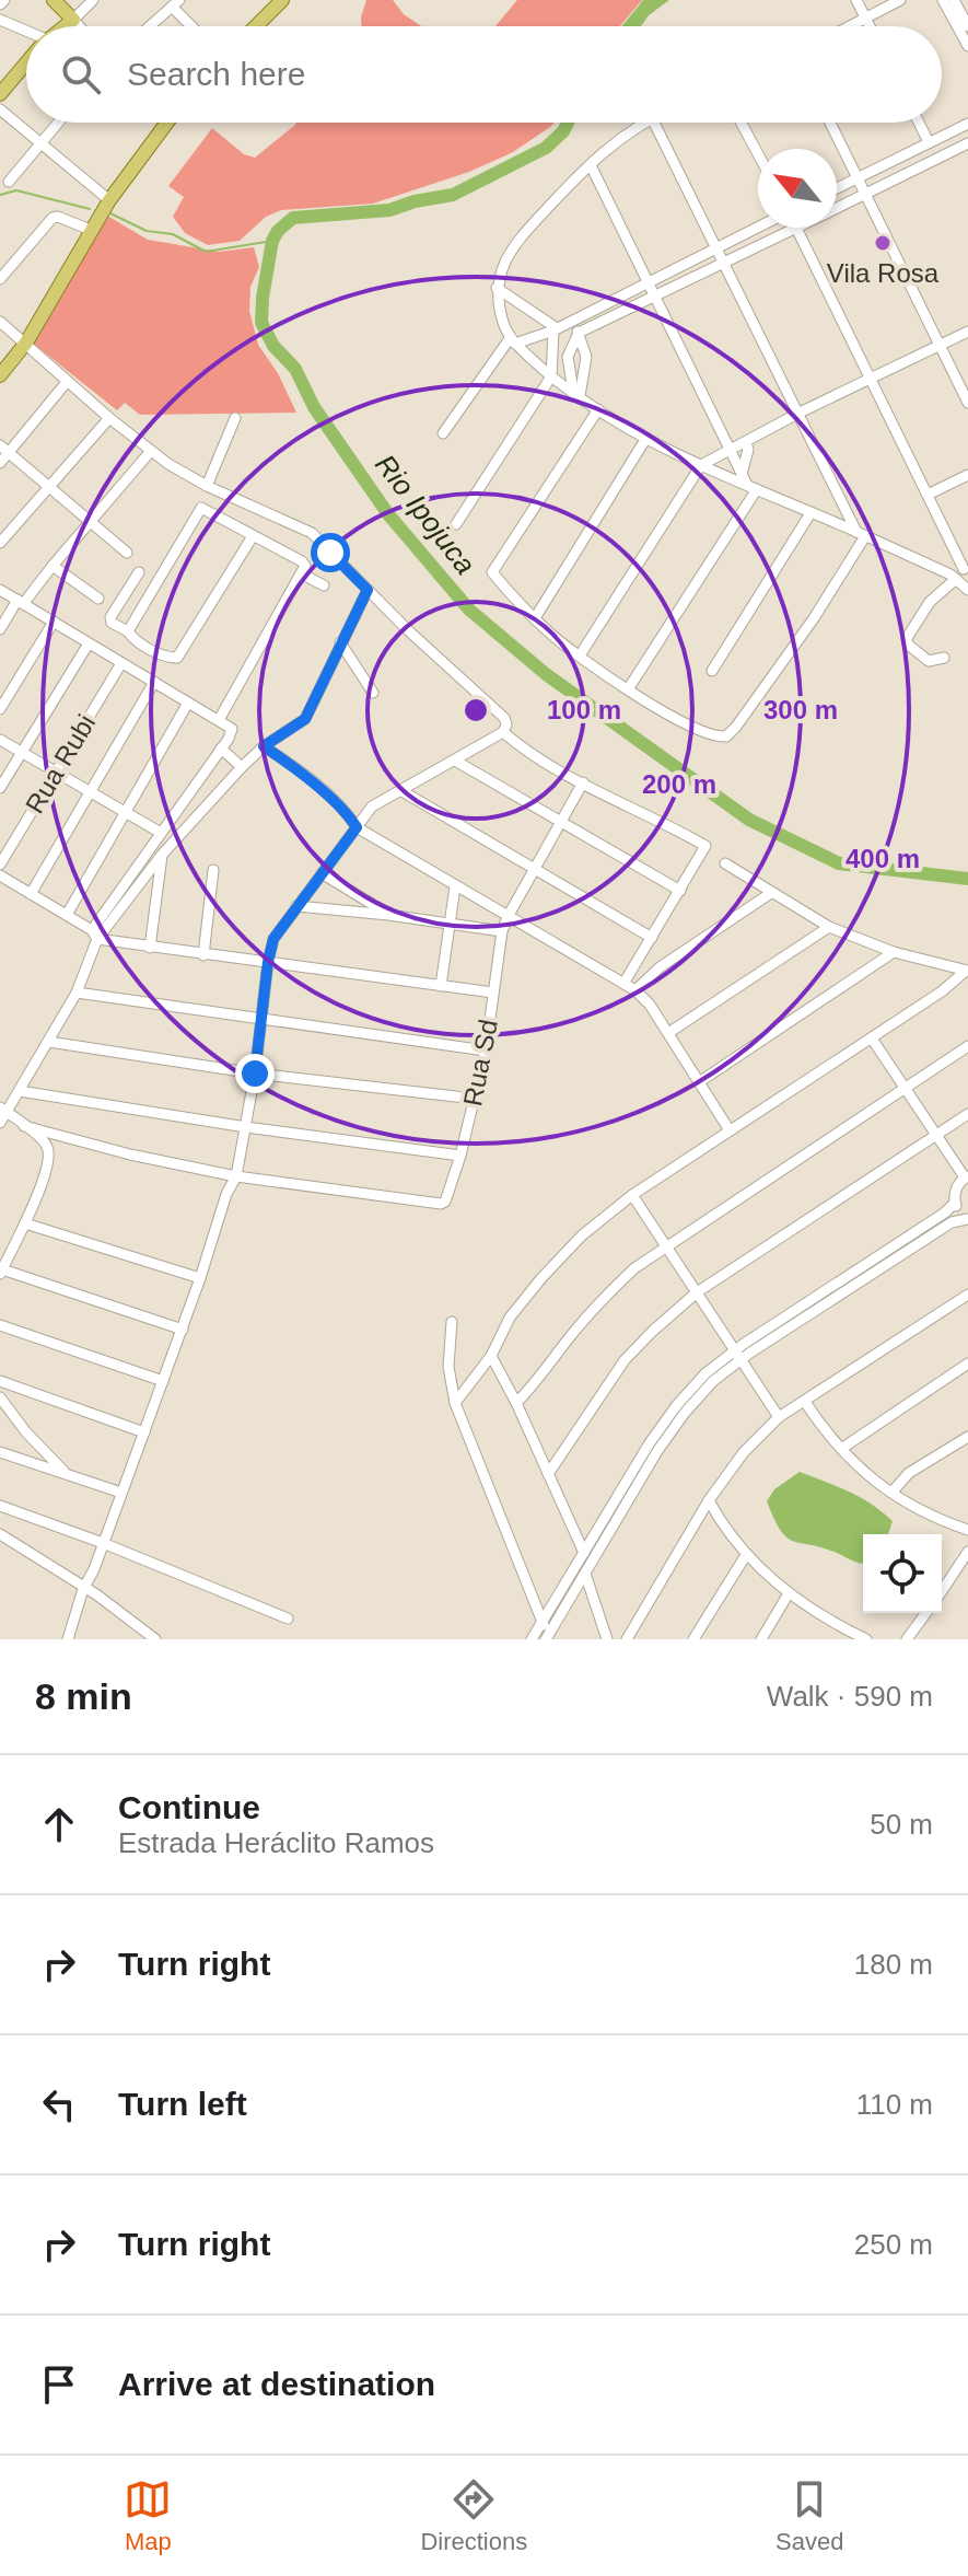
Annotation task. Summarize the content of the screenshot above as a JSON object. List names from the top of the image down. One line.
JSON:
{"streets":{"street":["Rua Rubi","Rua Sd"]},"water":["Rio Ipojuca"],"places":["Vila Rosa"],"north":"top left","page":{"search":"Search here","heading":["8 min","Walk · 590 m"],"list":[["Continue","Estrada Heráclito Ramos","50 m"],["Turn right","180 m"],["Turn left","110 m"],["Turn right","250 m"],"Arrive at destination"],"nav":["Map","Directions","Saved"]},"rings":["100 m","300 m","200 m","400 m"]}
